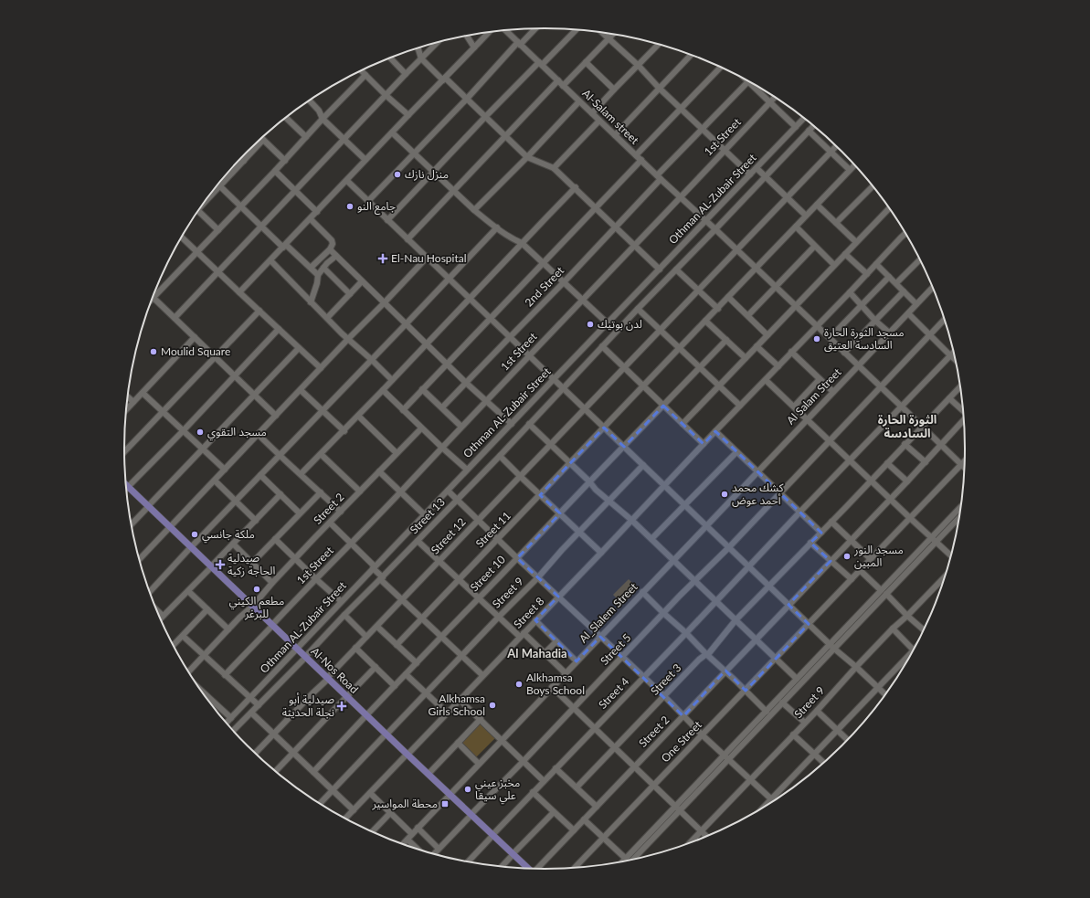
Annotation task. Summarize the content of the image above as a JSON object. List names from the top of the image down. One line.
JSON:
{"streets":{"main road":["Al-Nos Road"],"street":["Al-Salam street","1st Street","Othman AL-Zubair Street","2nd Street","Al Salam Street","Street 2","Street 13","Street 11","Street 12","Street 10","Street 9","Street 8","Al_Slalem Street","Street 5","Street 3","Street 4","One Street"]},"crossings":[["Al-Salam street","1st Street"],["Al-Salam street","Othman AL-Zubair Street"],["Al-Salam street","2nd Street"],["Al-Salam street","Al Salam Street"],["Al-Salam street","Street 2"],["Al-Salam street","Street 13"],["Al-Salam street","Street 11"],["Al-Salam street","Street 12"],["Al-Salam street","Street 8"],["Al-Salam street","Street 5"],["Al-Salam street","Street 3"],["Al-Salam street","Street 4"],["Al-Salam street","One Street"],["1st Street","Al-Nos Road"],["Othman AL-Zubair Street","Al-Nos Road"],["Al Salam Street","Al_Slalem Street"],["Street 2","Al-Nos Road"],["Street 13","Al-Nos Road"],["Street 12","Al-Nos Road"],["Street 10","Al-Nos Road"],["Street 9","Al-Nos Road"],["Street 8","Al-Nos Road"],["Al_Slalem Street","Al-Nos Road"],["Street 5","Al-Nos Road"],["Al-Nos Road","Street 4"]],"districts":["الثورة الحارة السادسة","Al Mahadia"],"places":{"other":["منزل نازك","جامع النو","لدن بوتيك","مسجد الثورة الحارة السادسة العتيق","Moulid Square","مسجد التقوي","كشك محمد أحمد عوض","ملكة جانسي","مسجد النور المبين","مطعم الكيني للبرغر","Alkhamsa Boys School","Alkhamsa Girls School","مخبز عيني علي سيقا"],"health":["El-Nau Hospital","صيدلية الحاجة زكية","صيدلية أبو نجلة الحديثة"],"transit":["محطة المواسير"]}}
